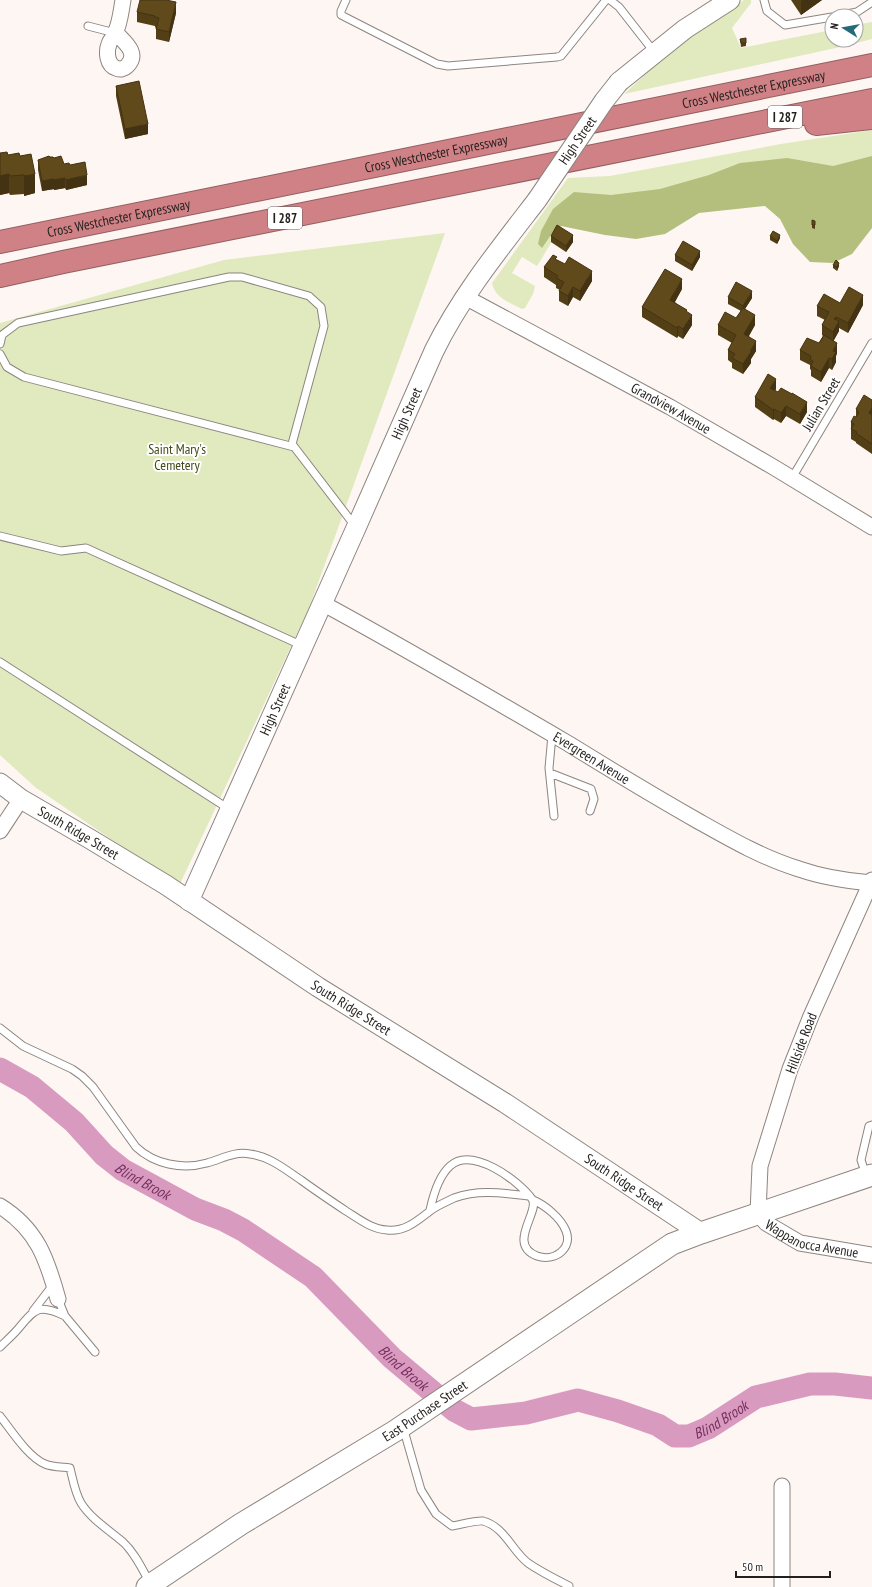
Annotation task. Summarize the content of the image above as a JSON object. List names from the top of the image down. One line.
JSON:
{"streets":{"highway":["Cross Westchester Expressway","I 287"],"main road":["East Purchase Street"],"street":["High Street","Grandview Avenue","Evergreen Avenue","South Ridge Street","Hillside Road","Wappanocca Avenue"],"lane":["Julian Street"]},"crossings":[["High Street","Grandview Avenue"],["High Street","Evergreen Avenue"],["High Street","South Ridge Street"],["Julian Street","Grandview Avenue"],["Evergreen Avenue","Hillside Road"],["South Ridge Street","East Purchase Street"],["Hillside Road","Wappanocca Avenue"],["Hillside Road","East Purchase Street"],["Wappanocca Avenue","East Purchase Street"]],"water":["Blind Brook"],"parks":["Saint Mary's Cemetery"],"scale_bar":"50 m","north":"left"}
